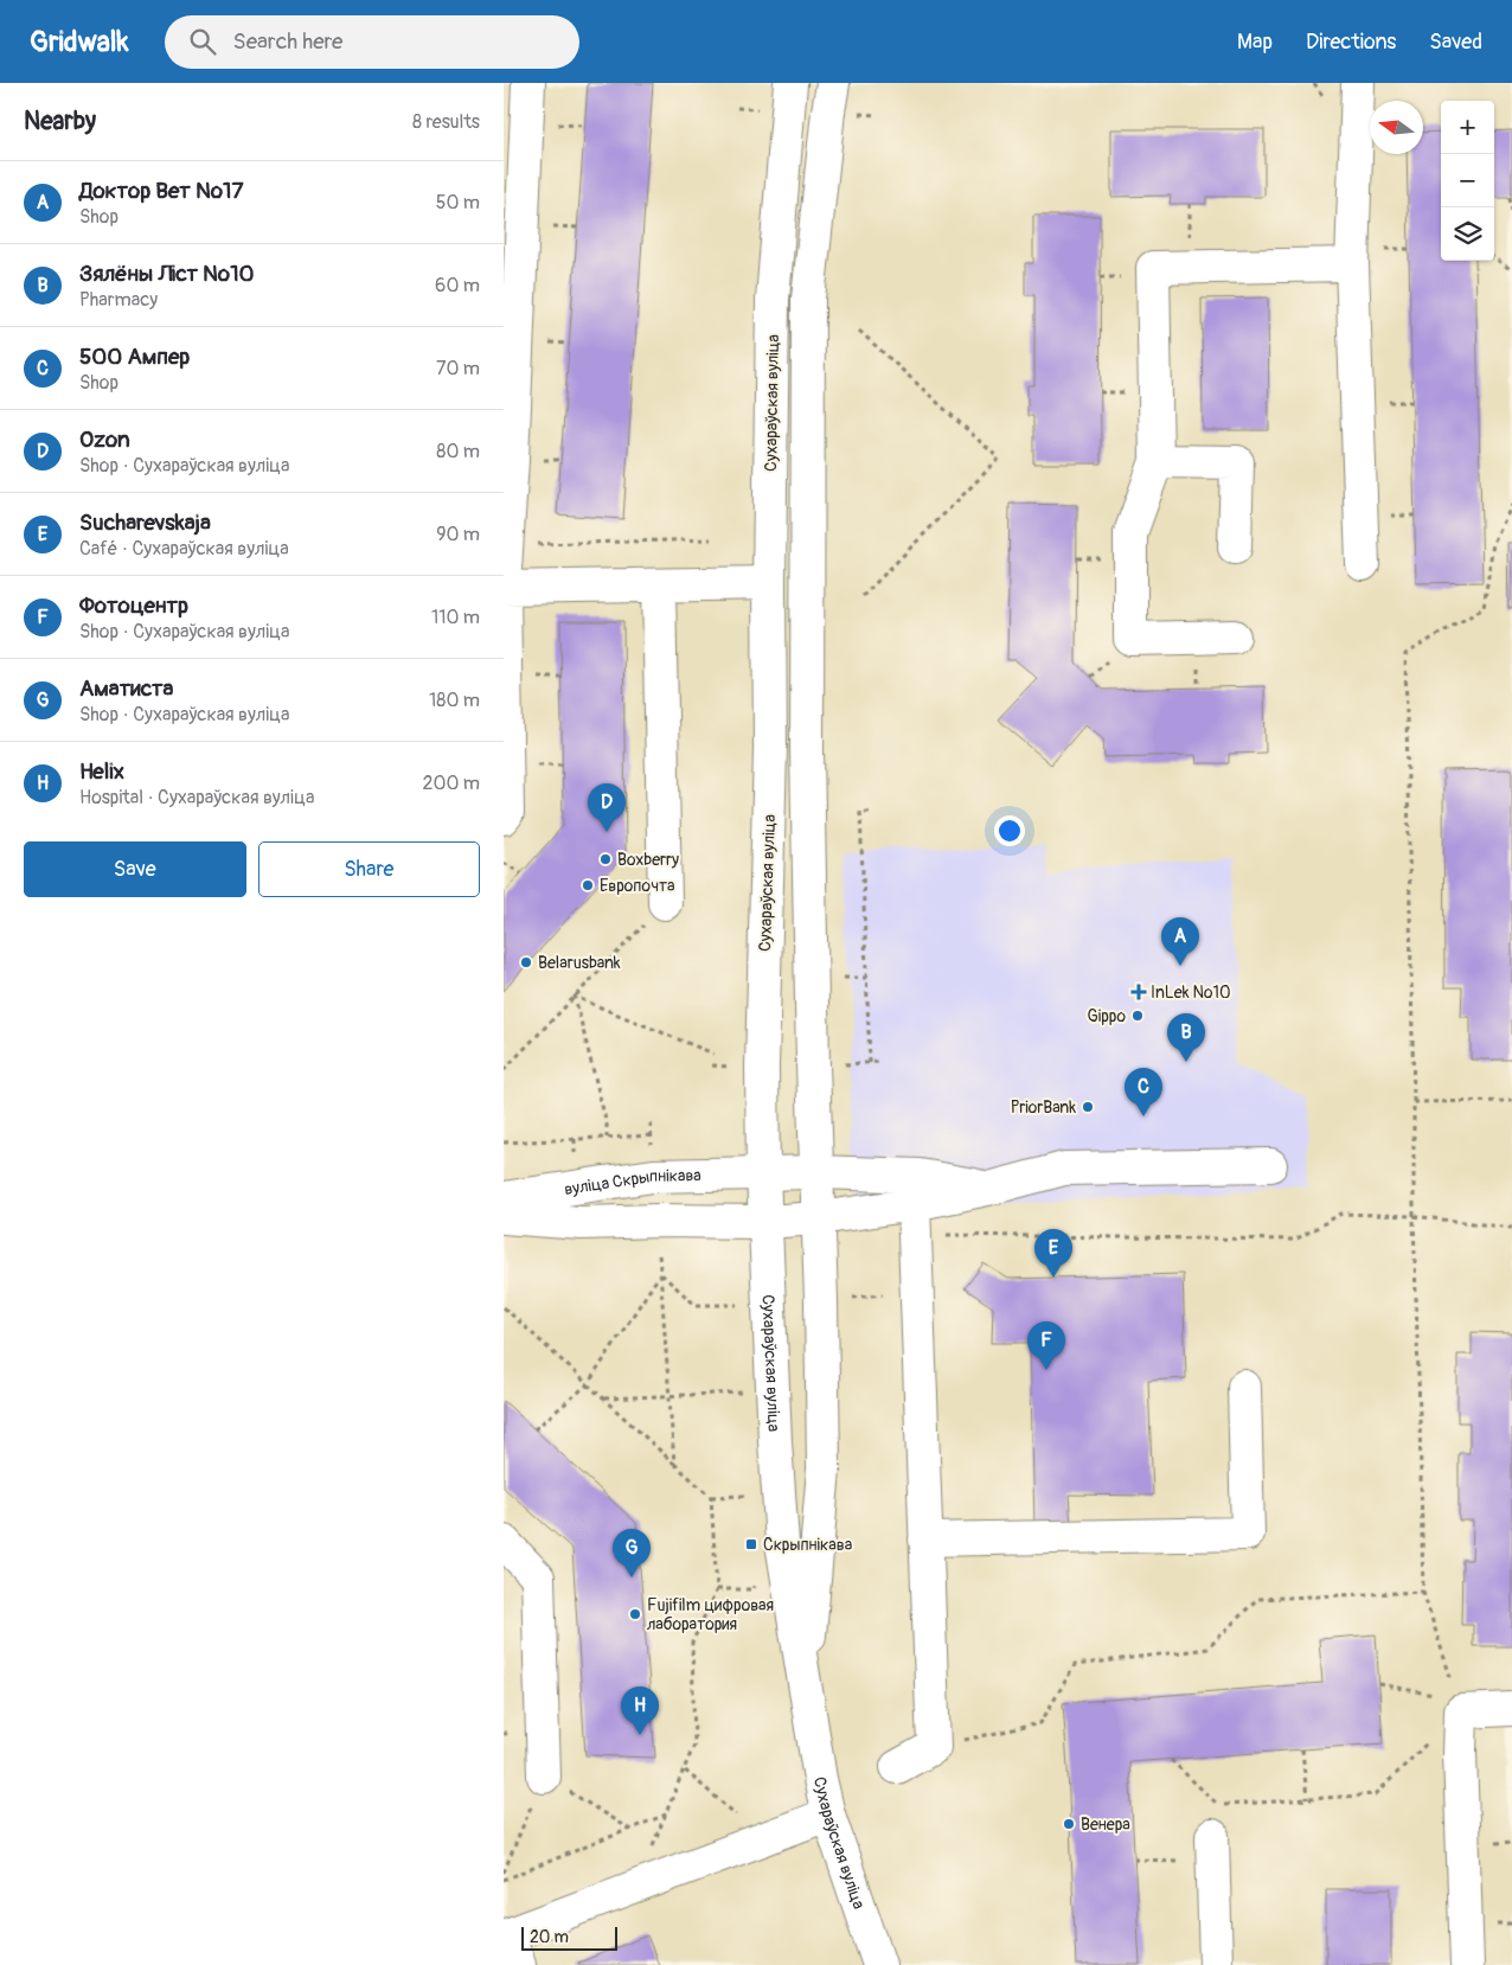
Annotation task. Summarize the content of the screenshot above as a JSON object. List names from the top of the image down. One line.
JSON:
{"streets":{"main road":["Сухараўская вуліца","вуліца Скрыпнікава"]},"crossings":[["Сухараўская вуліца","вуліца Скрыпнікава"]],"places":{"other":["Boxberry","Европочта","Belarusbank","Gippo","PriorBank","Fujifilm цифровая лаборатория","Венера"],"health":["InLek №10"],"transit":["Скрыпнікава"]},"scale_bar":"20 m","north":"left","page":{"header":"Gridwalk","search":"Search here","nav":["Map","Directions","Saved"],"heading":["Nearby","8 results"],"map_buttons":["+","−"],"list":[{"mark":"A","name":"Доктор Вет №17","note":"Shop","value":"50 m"},{"mark":"B","name":"Зялёны Ліст №10","note":"Pharmacy","value":"60 m"},{"mark":"C","name":"500 Ампер","note":"Shop","value":"70 m"},{"mark":"D","name":"Ozon","note":"Shop · Сухараўская вуліца","value":"80 m"},{"mark":"E","name":"Sucharevskaja","note":"Café · Сухараўская вуліца","value":"90 m"},{"mark":"F","name":"Фотоцентр","note":"Shop · Сухараўская вуліца","value":"110 m"},{"mark":"G","name":"Аматиста","note":"Shop · Сухараўская вуліца","value":"180 m"},{"mark":"H","name":"Helix","note":"Hospital · Сухараўская вуліца","value":"200 m"}],"pins":["D","A","B","C","E","F","G","H"],"buttons":["Save","Share"],"scale":"20 m"}}
